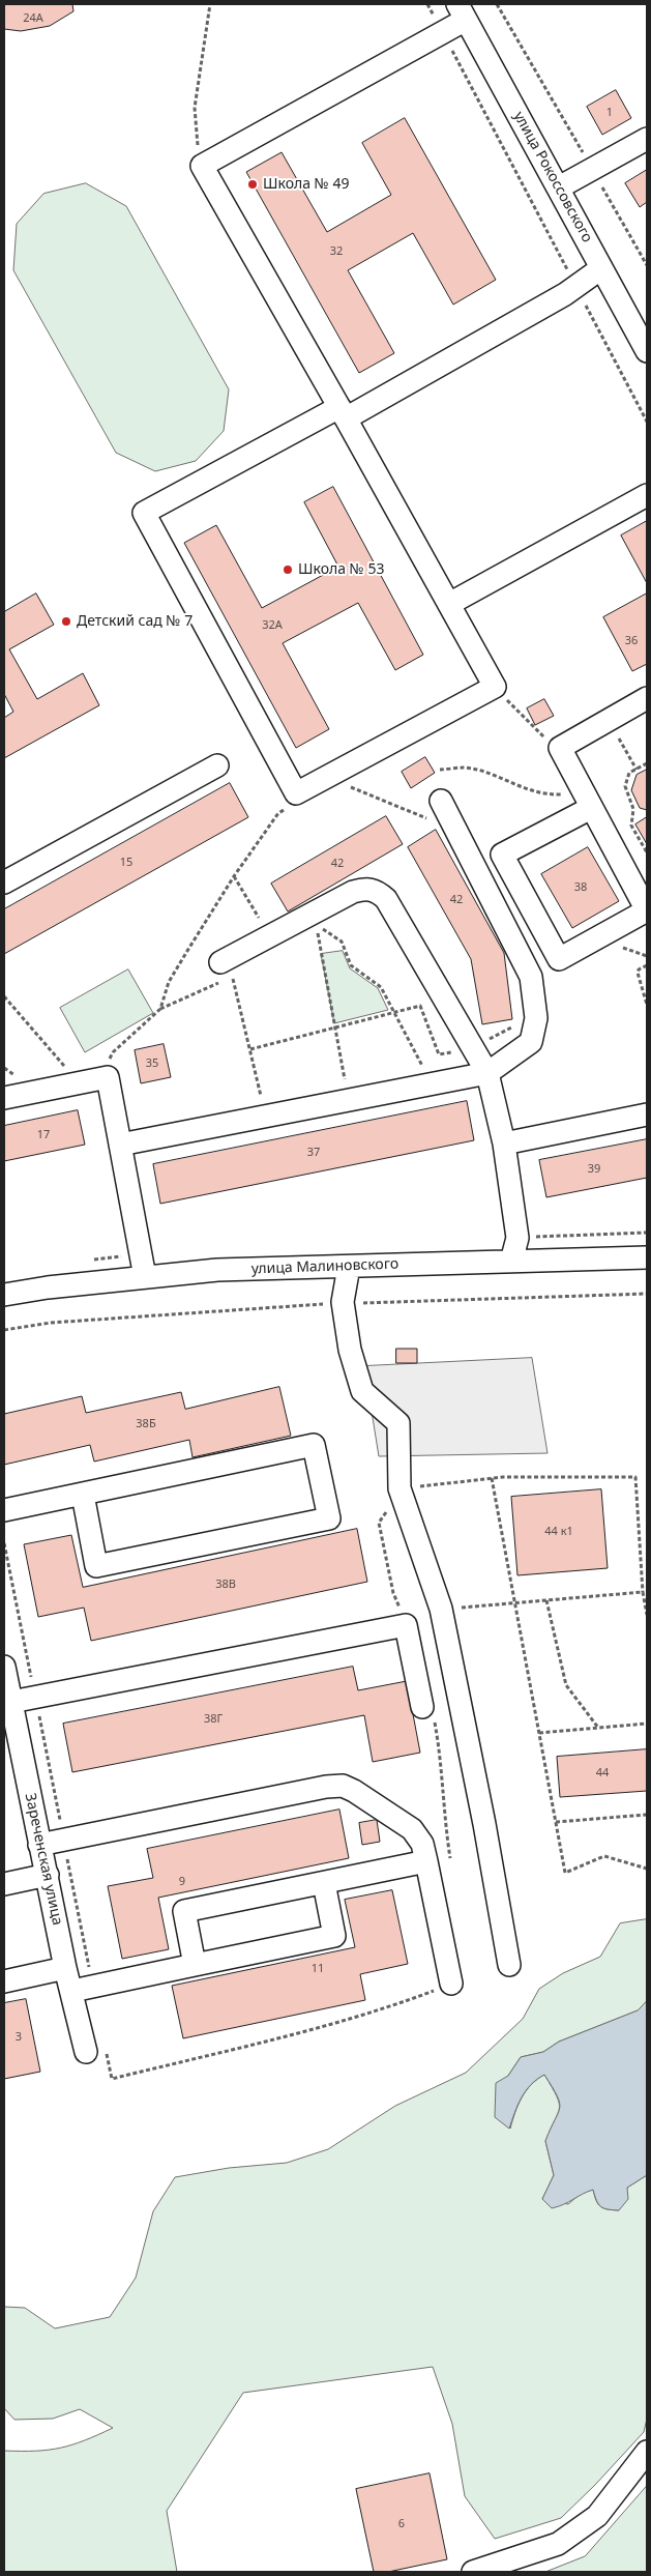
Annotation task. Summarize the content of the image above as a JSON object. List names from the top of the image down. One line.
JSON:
{"streets":{"street":["улица Рокоссовского","улица Малиновского","Зареченская улица"]},"places":["Школа № 49","Школа № 53","Детский сад № 7"],"house_numbers":["24А","1","32","32А","36","15","42","38","42","35","17","37","39","38Б","44 к1","38В","38Г","44","9","11","3","6"]}
